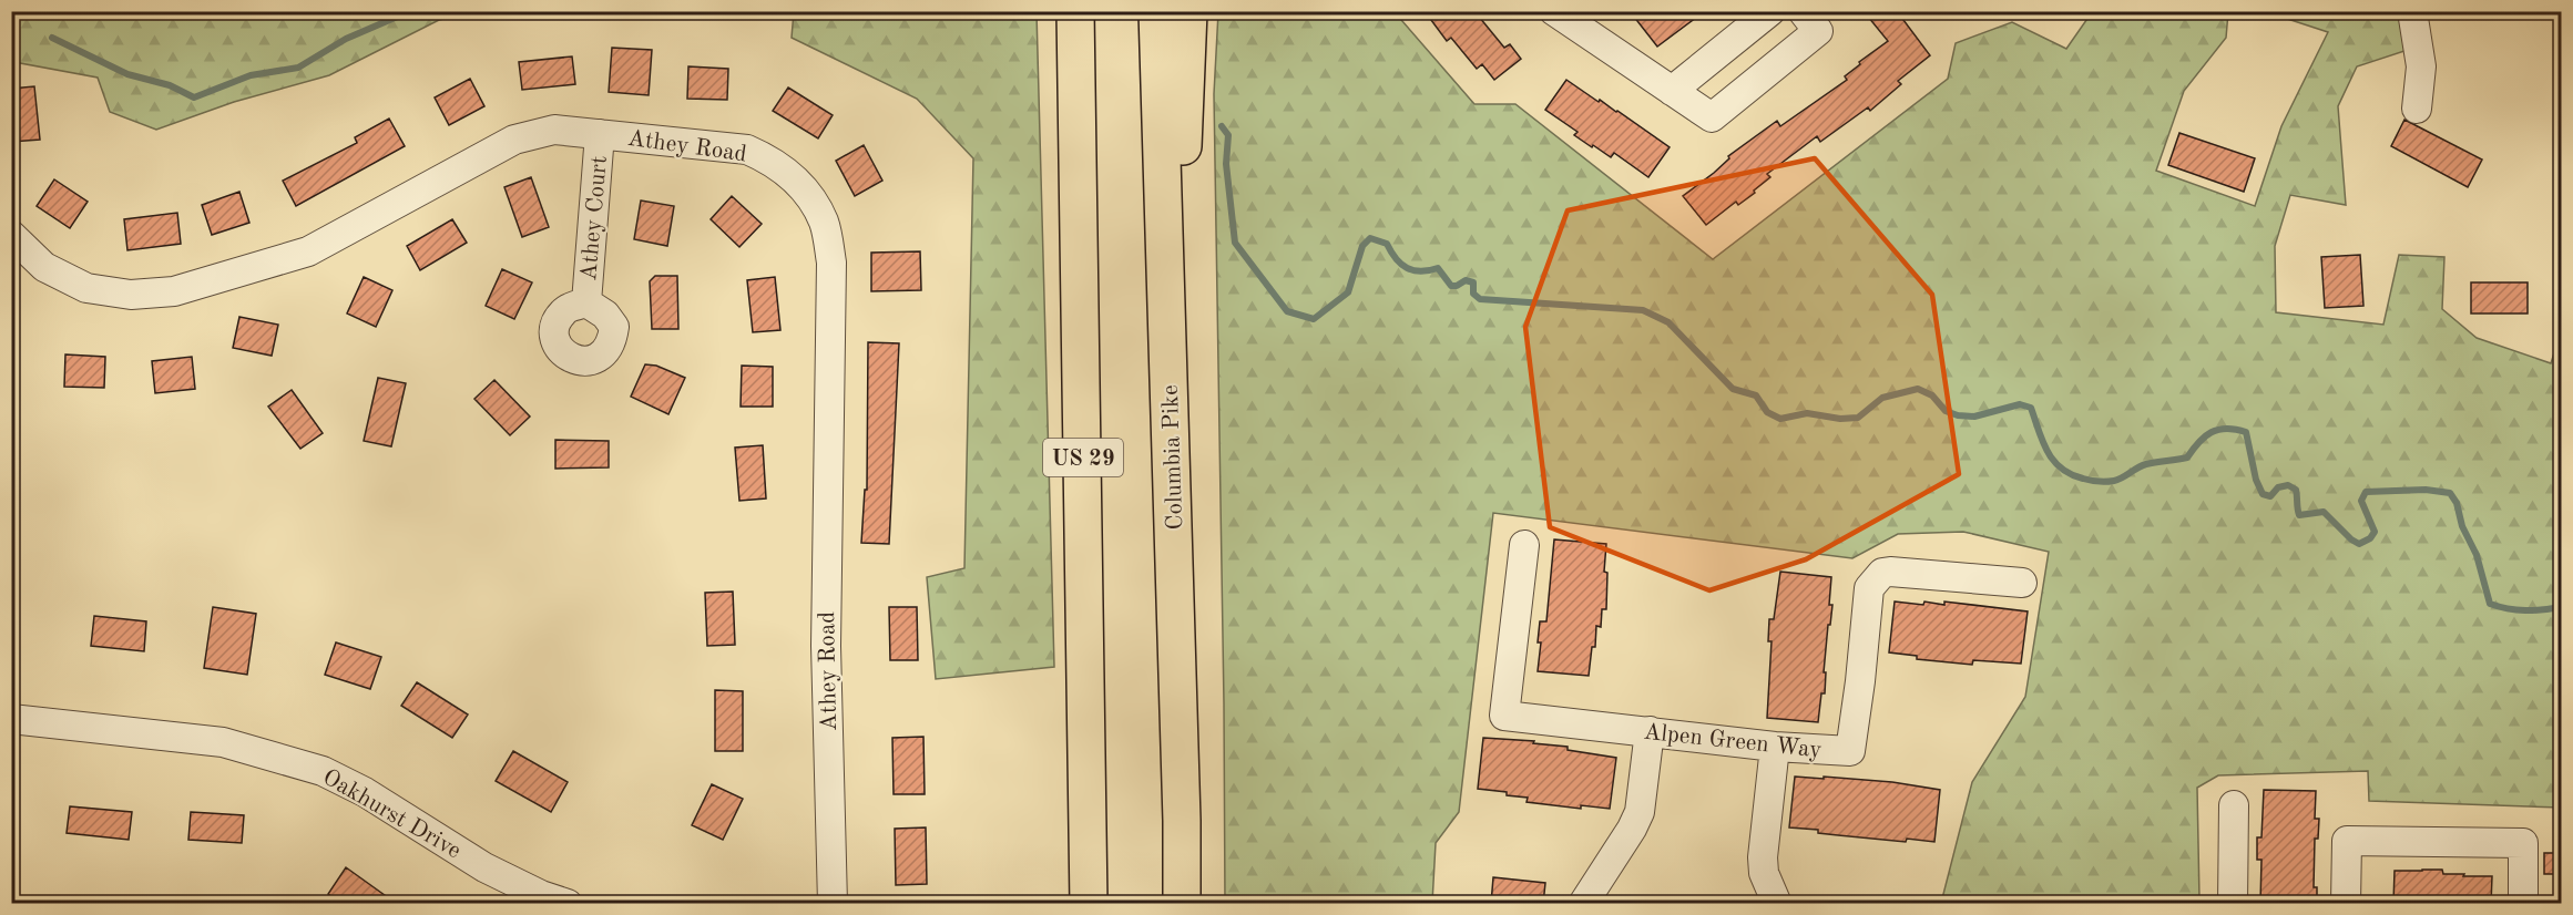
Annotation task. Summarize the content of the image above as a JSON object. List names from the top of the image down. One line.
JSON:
{"streets":{"highway":["US 29","Columbia Pike"],"street":["Athey Road","Athey Court","Alpen Green Way","Oakhurst Drive"]},"crossings":[["Athey Road","Athey Court"]]}
